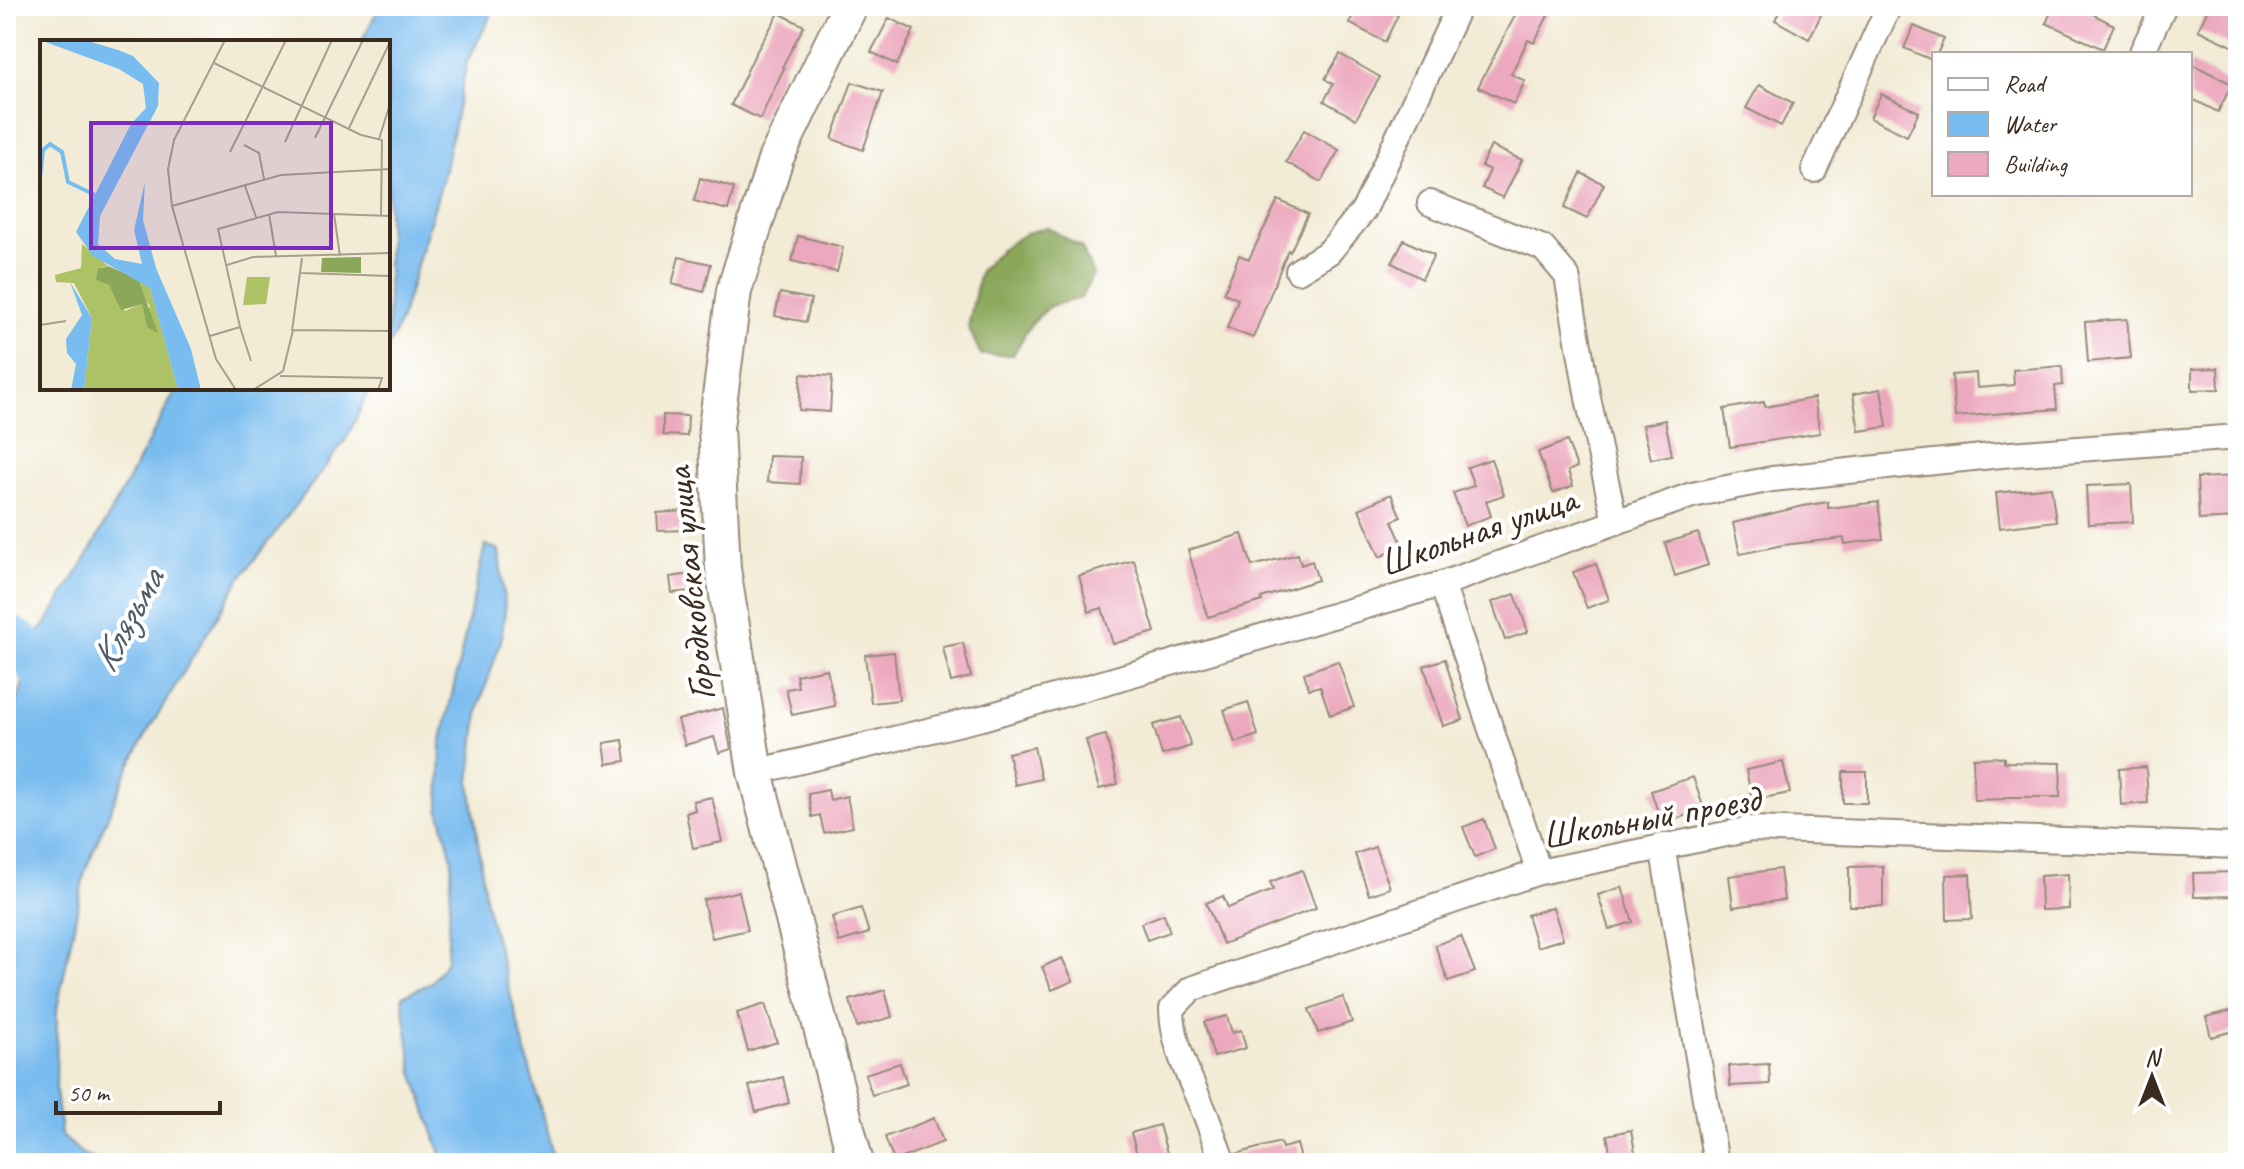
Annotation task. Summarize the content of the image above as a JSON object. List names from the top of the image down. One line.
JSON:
{"streets":{"main road":["Городковская улица"],"street":["Школьная улица","Школьный проезд"]},"crossings":[["Школьная улица","Городковская улица"]],"water":["Клязьма"],"legend":["Road","Water","Building"],"scale_bar":"50 m","north":"top"}
